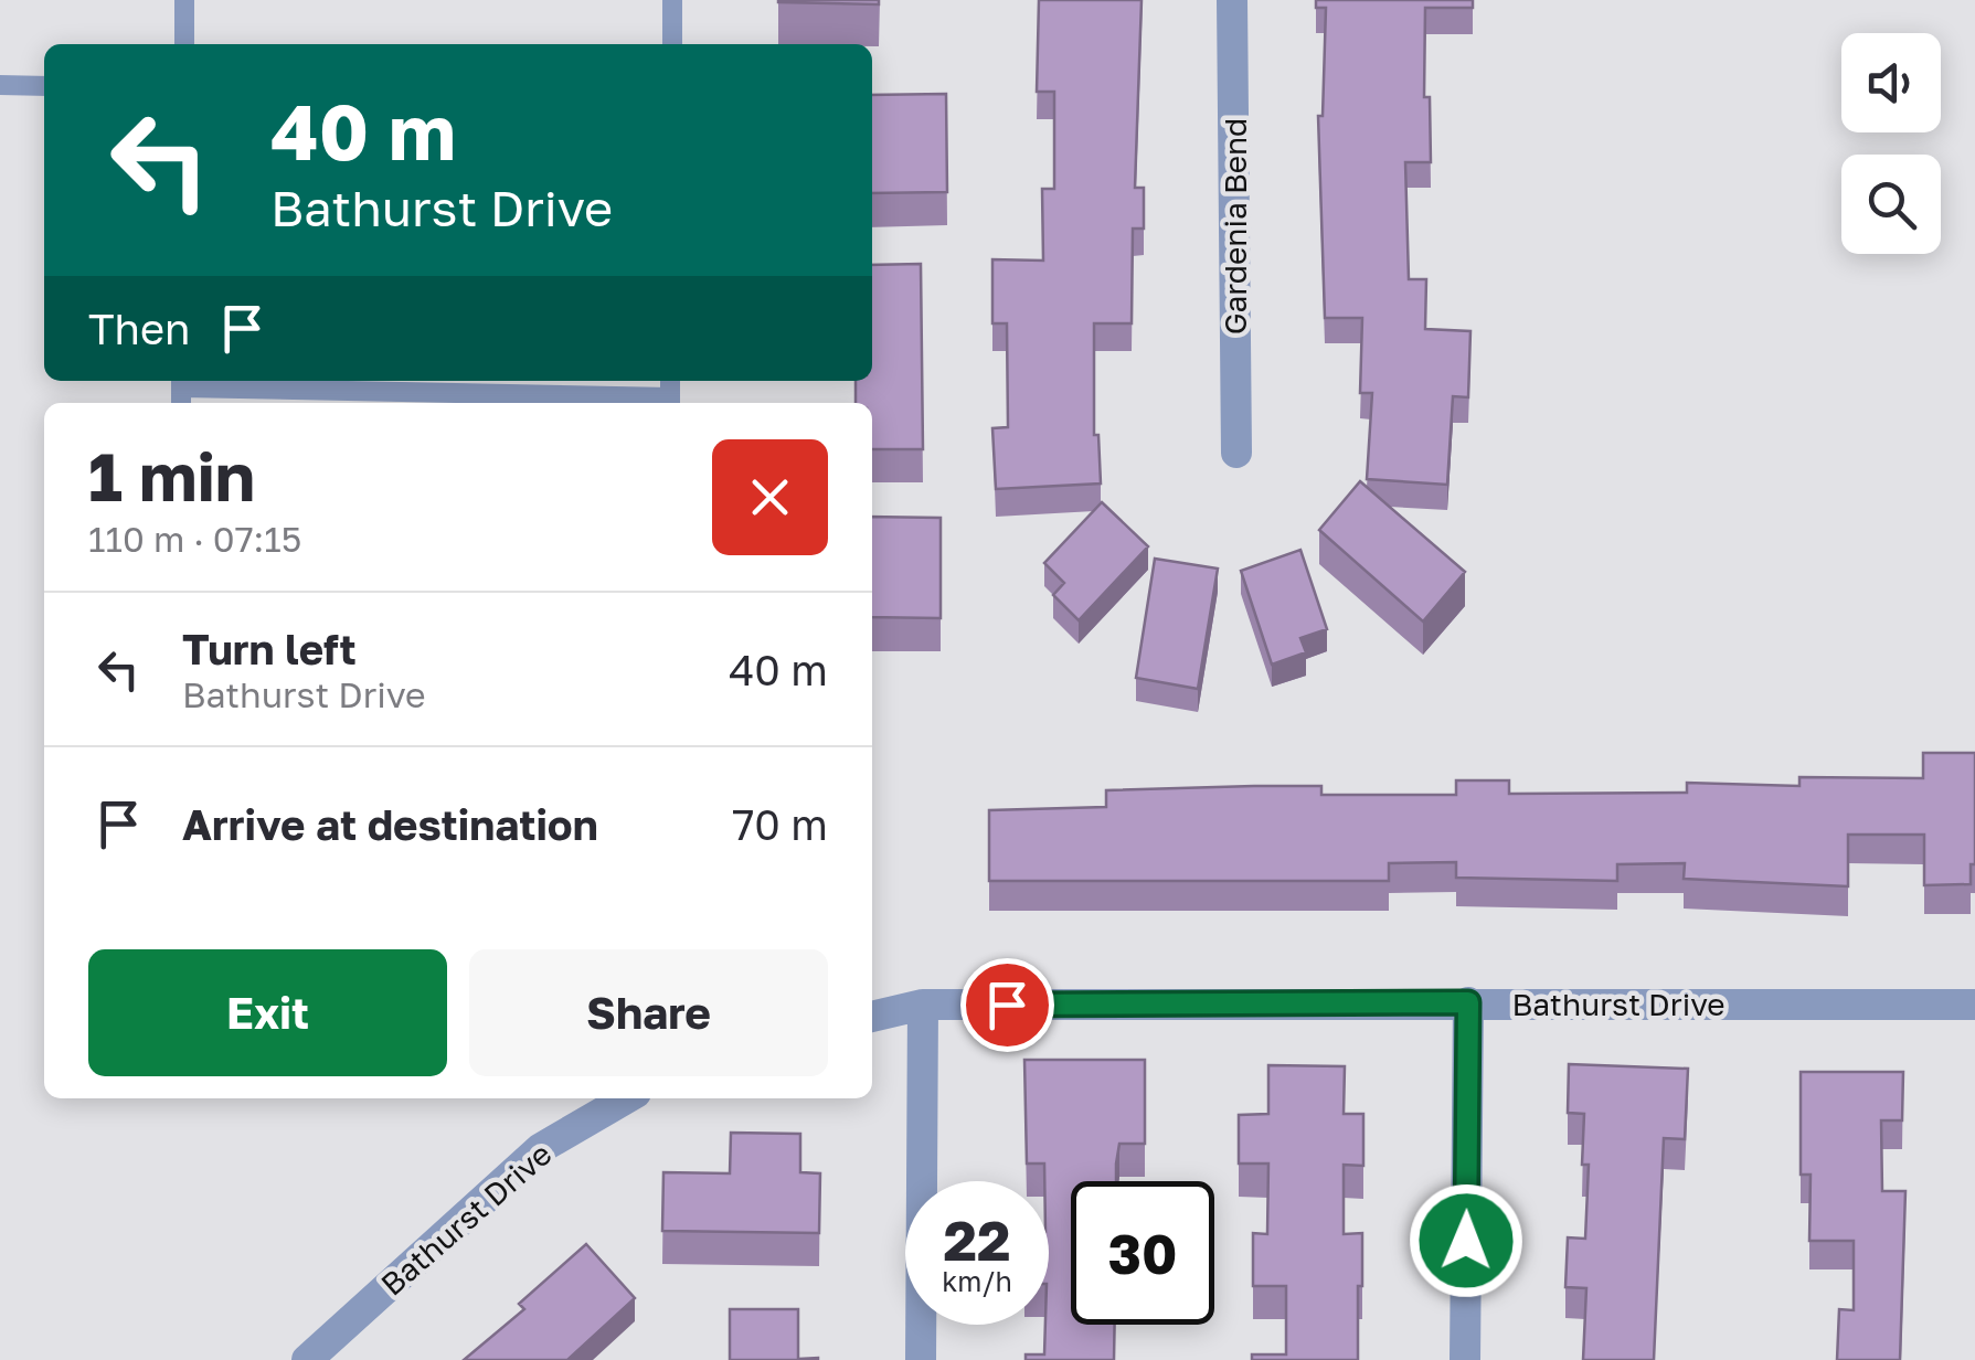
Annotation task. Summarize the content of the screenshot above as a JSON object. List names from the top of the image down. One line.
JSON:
{"streets":{"street":["Gardenia Bend","Bathurst Drive"]},"page":{"turn":["40 m","Bathurst Drive"],"then":"Then","heading":["1 min","110 m · 07:15"],"list":[{"name":"Turn left","note":"Bathurst Drive","value":"40 m"},{"name":"Arrive at destination","value":"70 m"}],"buttons":["Exit","Share"],"speed":"22 km/h","limit":"30"}}
